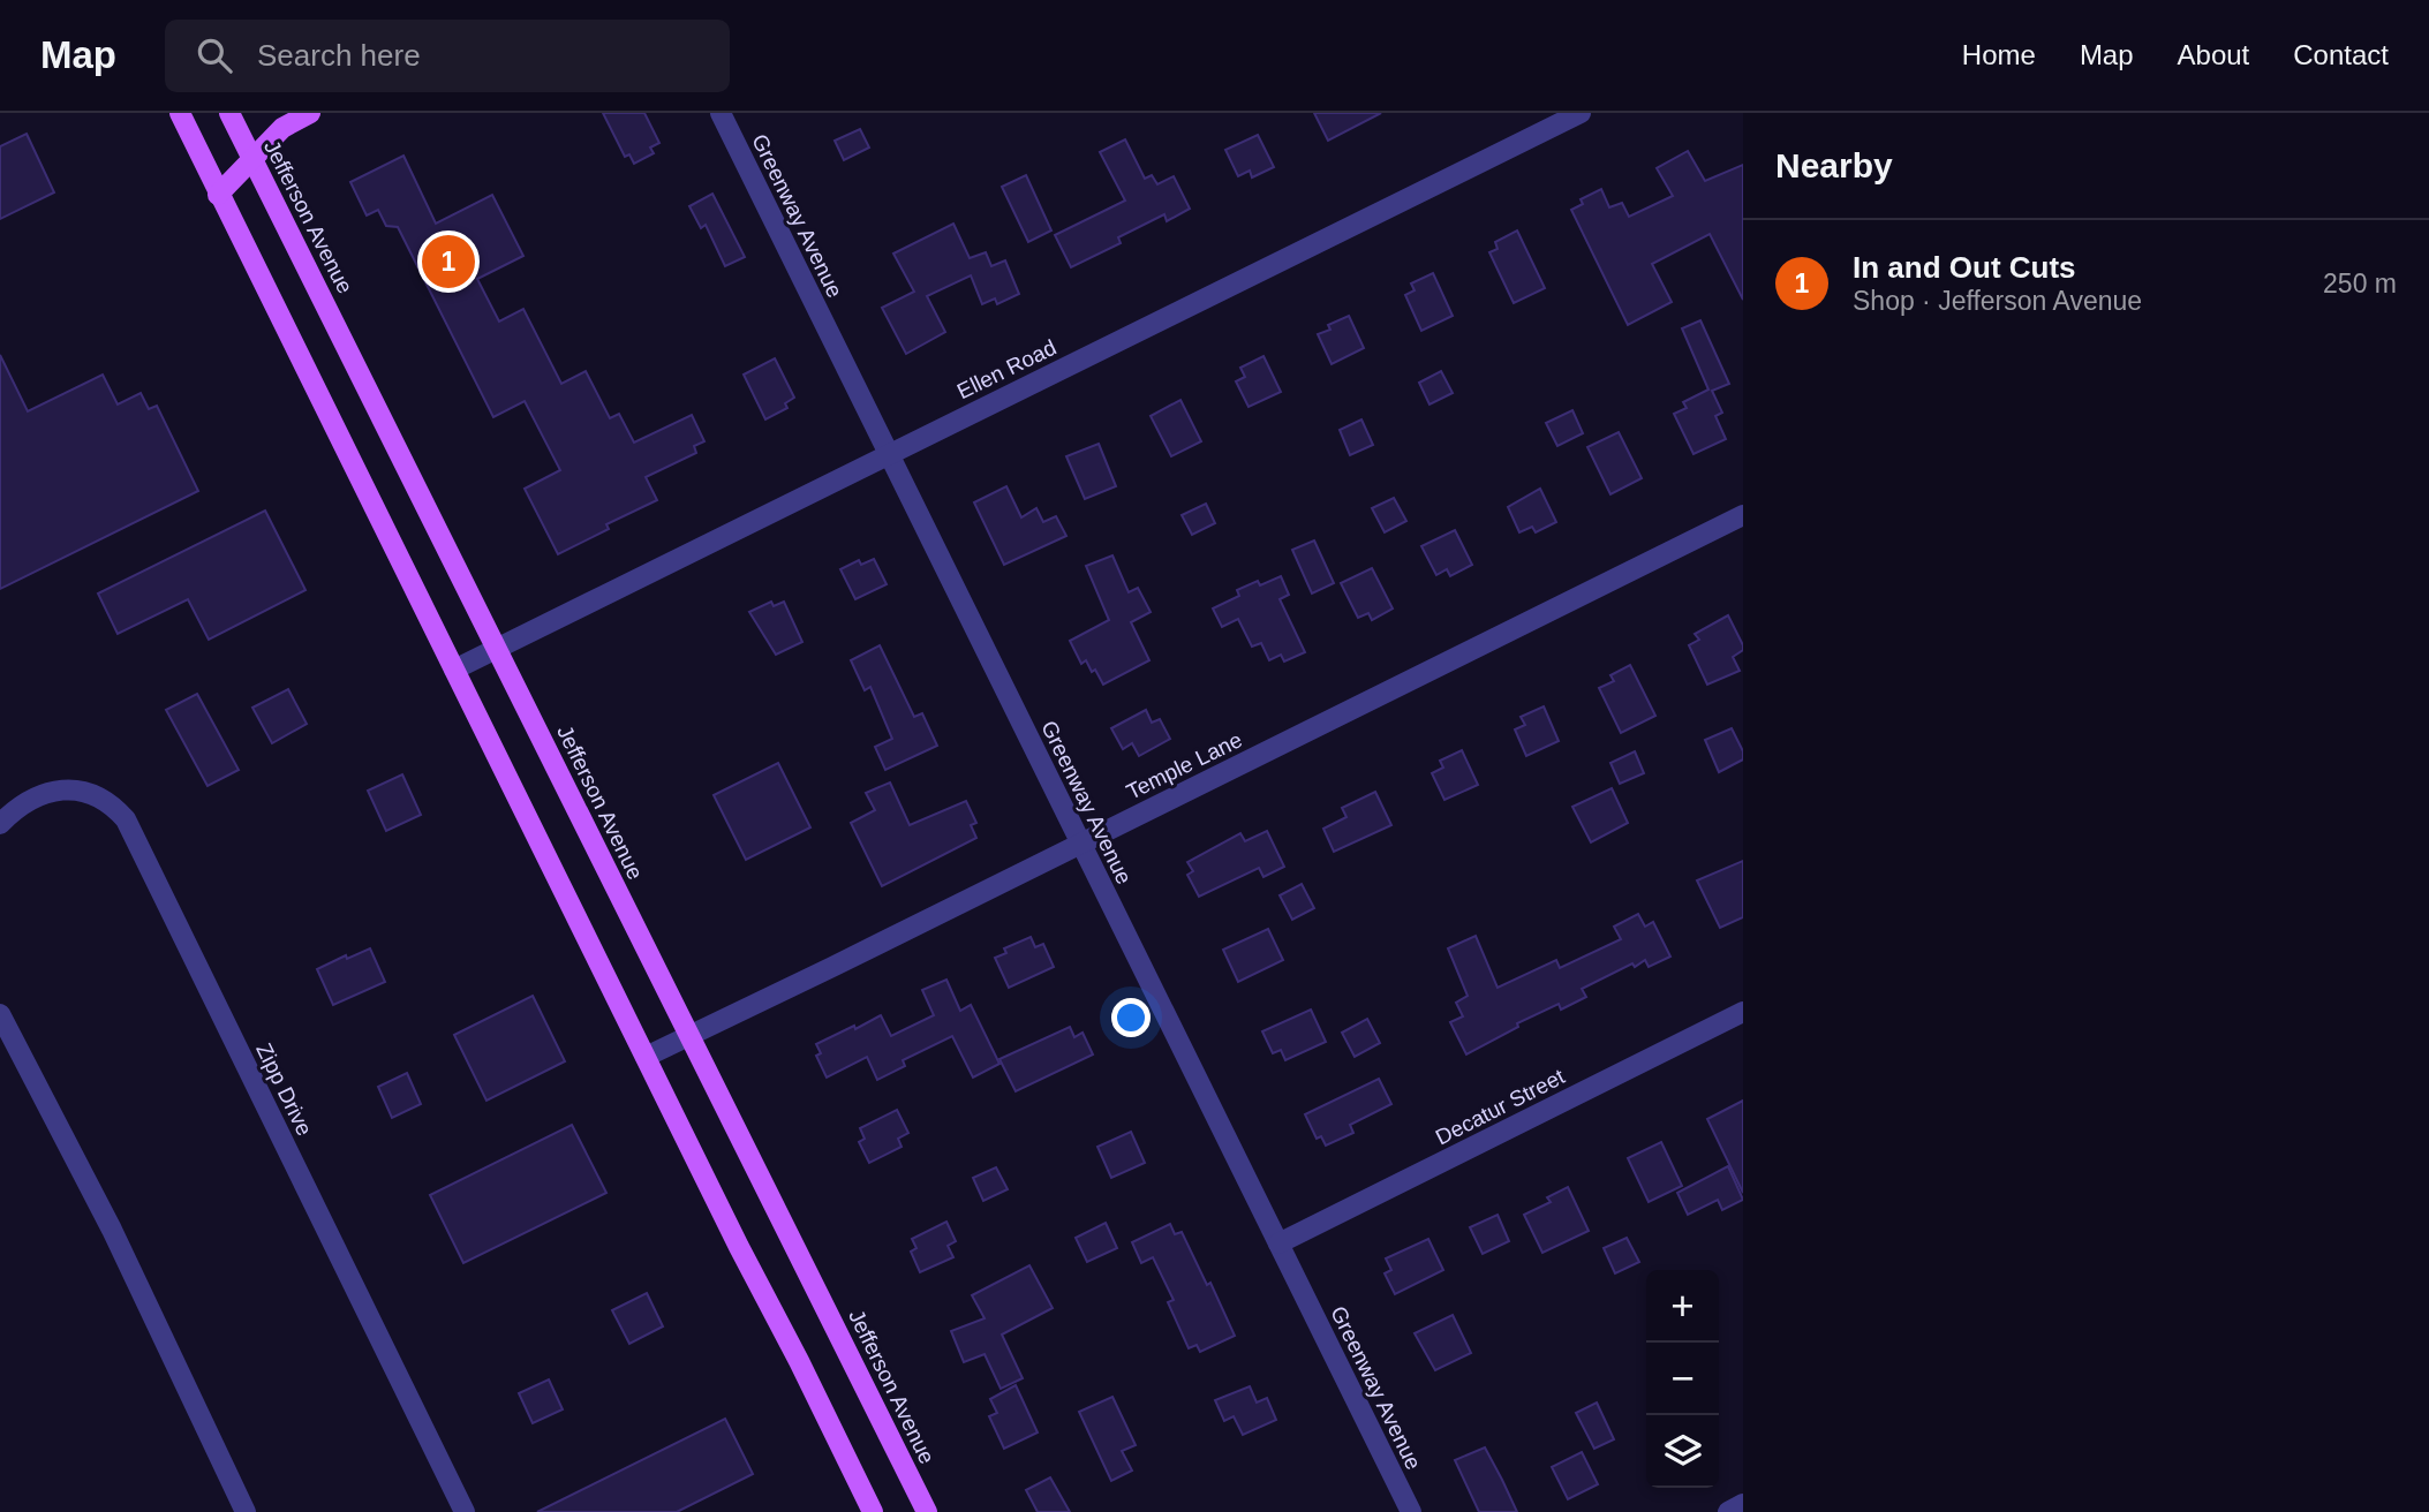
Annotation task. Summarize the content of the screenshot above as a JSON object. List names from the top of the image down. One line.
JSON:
{"streets":{"main road":["Jefferson Avenue"],"street":["Greenway Avenue","Ellen Road","Temple Lane","Zipp Drive","Decatur Street"]},"crossings":[["Greenway Avenue","Ellen Road"],["Greenway Avenue","Temple Lane"],["Greenway Avenue","Decatur Street"],["Jefferson Avenue","Ellen Road"],["Jefferson Avenue","Temple Lane"]],"page":{"header":"Map","search":"Search here","nav":["Home","Map","About","Contact"],"heading":"Nearby","list":[{"mark":"1","name":"In and Out Cuts","note":"Shop · Jefferson Avenue","value":"250 m"}],"pins":"1","map_buttons":["+","−"]}}
